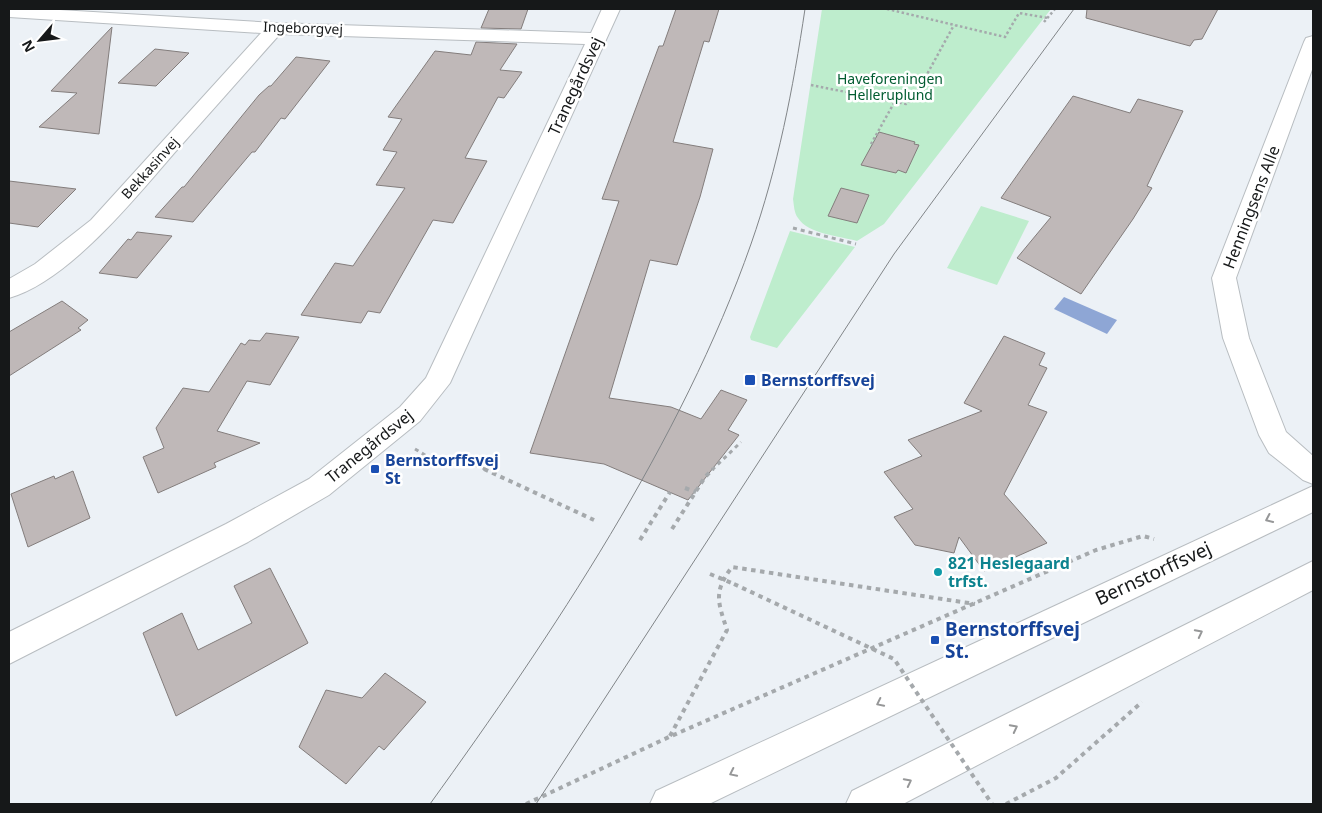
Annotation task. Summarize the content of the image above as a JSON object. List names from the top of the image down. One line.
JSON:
{"streets":{"street":["Ingeborgvej","Tranegårdsvej","Bekkasinvej","Henningsens Alle","Bernstorffsvej"]},"crossings":[["Ingeborgvej","Tranegårdsvej"],["Ingeborgvej","Bekkasinvej"]],"parks":["Haveforeningen Helleruplund"],"places":{"transit":["Bernstorffsvej","Bernstorffsvej St","Bernstorffsvej St."],"other":["821 Heslegaard trfst."]},"north":"bottom left"}
